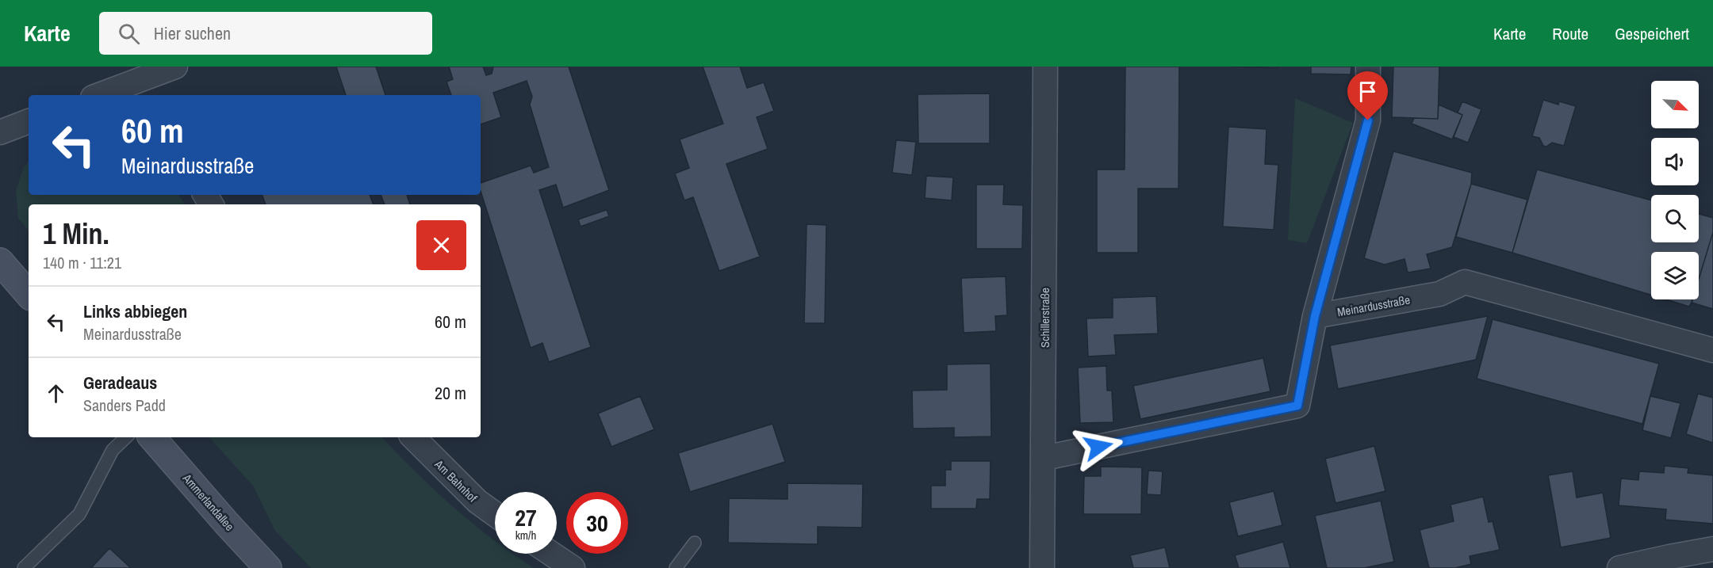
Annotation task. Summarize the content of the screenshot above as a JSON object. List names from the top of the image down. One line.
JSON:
{"streets":{"main road":["Ammerlandallee"],"street":["Meinardusstraße","Schillerstraße","Am Bahnhof"]},"north":"bottom right","page":{"header":"Karte","search":"Hier suchen","nav":["Karte","Route","Gespeichert"],"turn":["60 m","Meinardusstraße"],"heading":["1 Min.","140 m · 11:21"],"list":[{"name":"Links abbiegen","note":"Meinardusstraße","value":"60 m"},{"name":"Geradeaus","note":"Sanders Padd","value":"20 m"}],"speed":"27 km/h","limit":"30"}}
